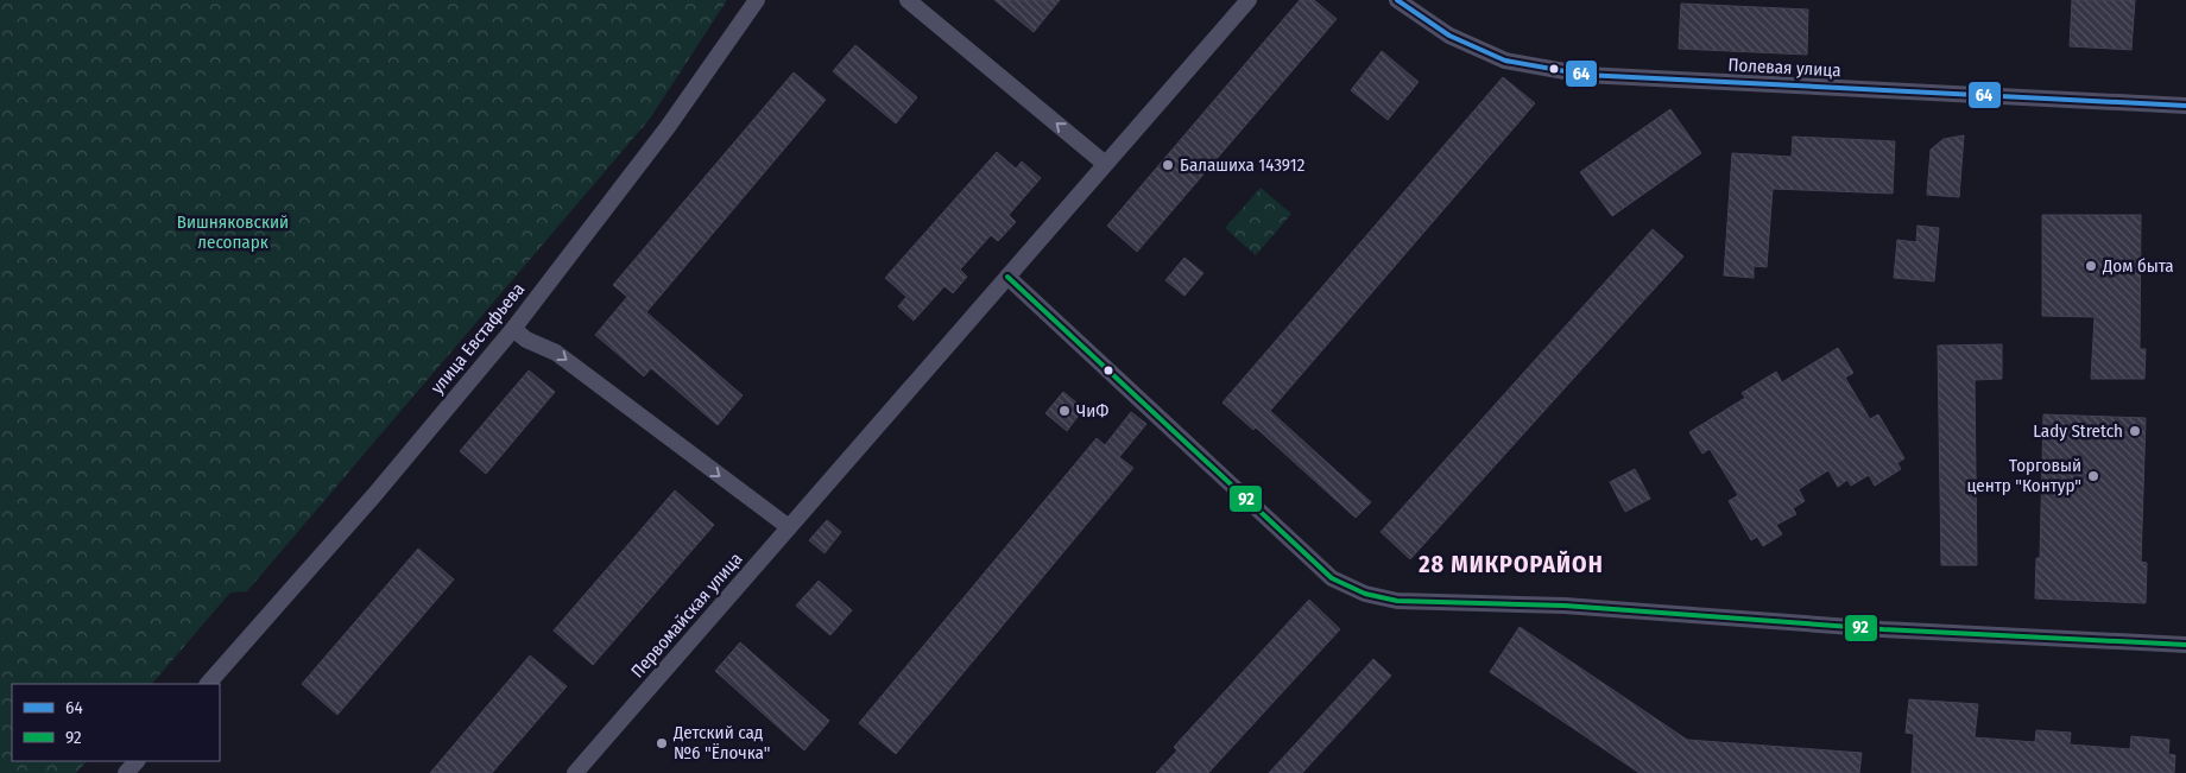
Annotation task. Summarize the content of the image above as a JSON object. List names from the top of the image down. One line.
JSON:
{"streets":{"street":["Полевая улица","улица Евстафьева","Первомайская улица"]},"districts":["28 МИКРОРАЙОН"],"parks":["Вишняковский лесопарк"],"places":["Балашиха 143912","Дом быта","ЧиФ","Lady Stretch","Торговый центр \"Контур\"","Детский сад №6 \"Ёлочка\""],"lines":["transit line 64","transit line 92"],"legend":["64","92"]}
